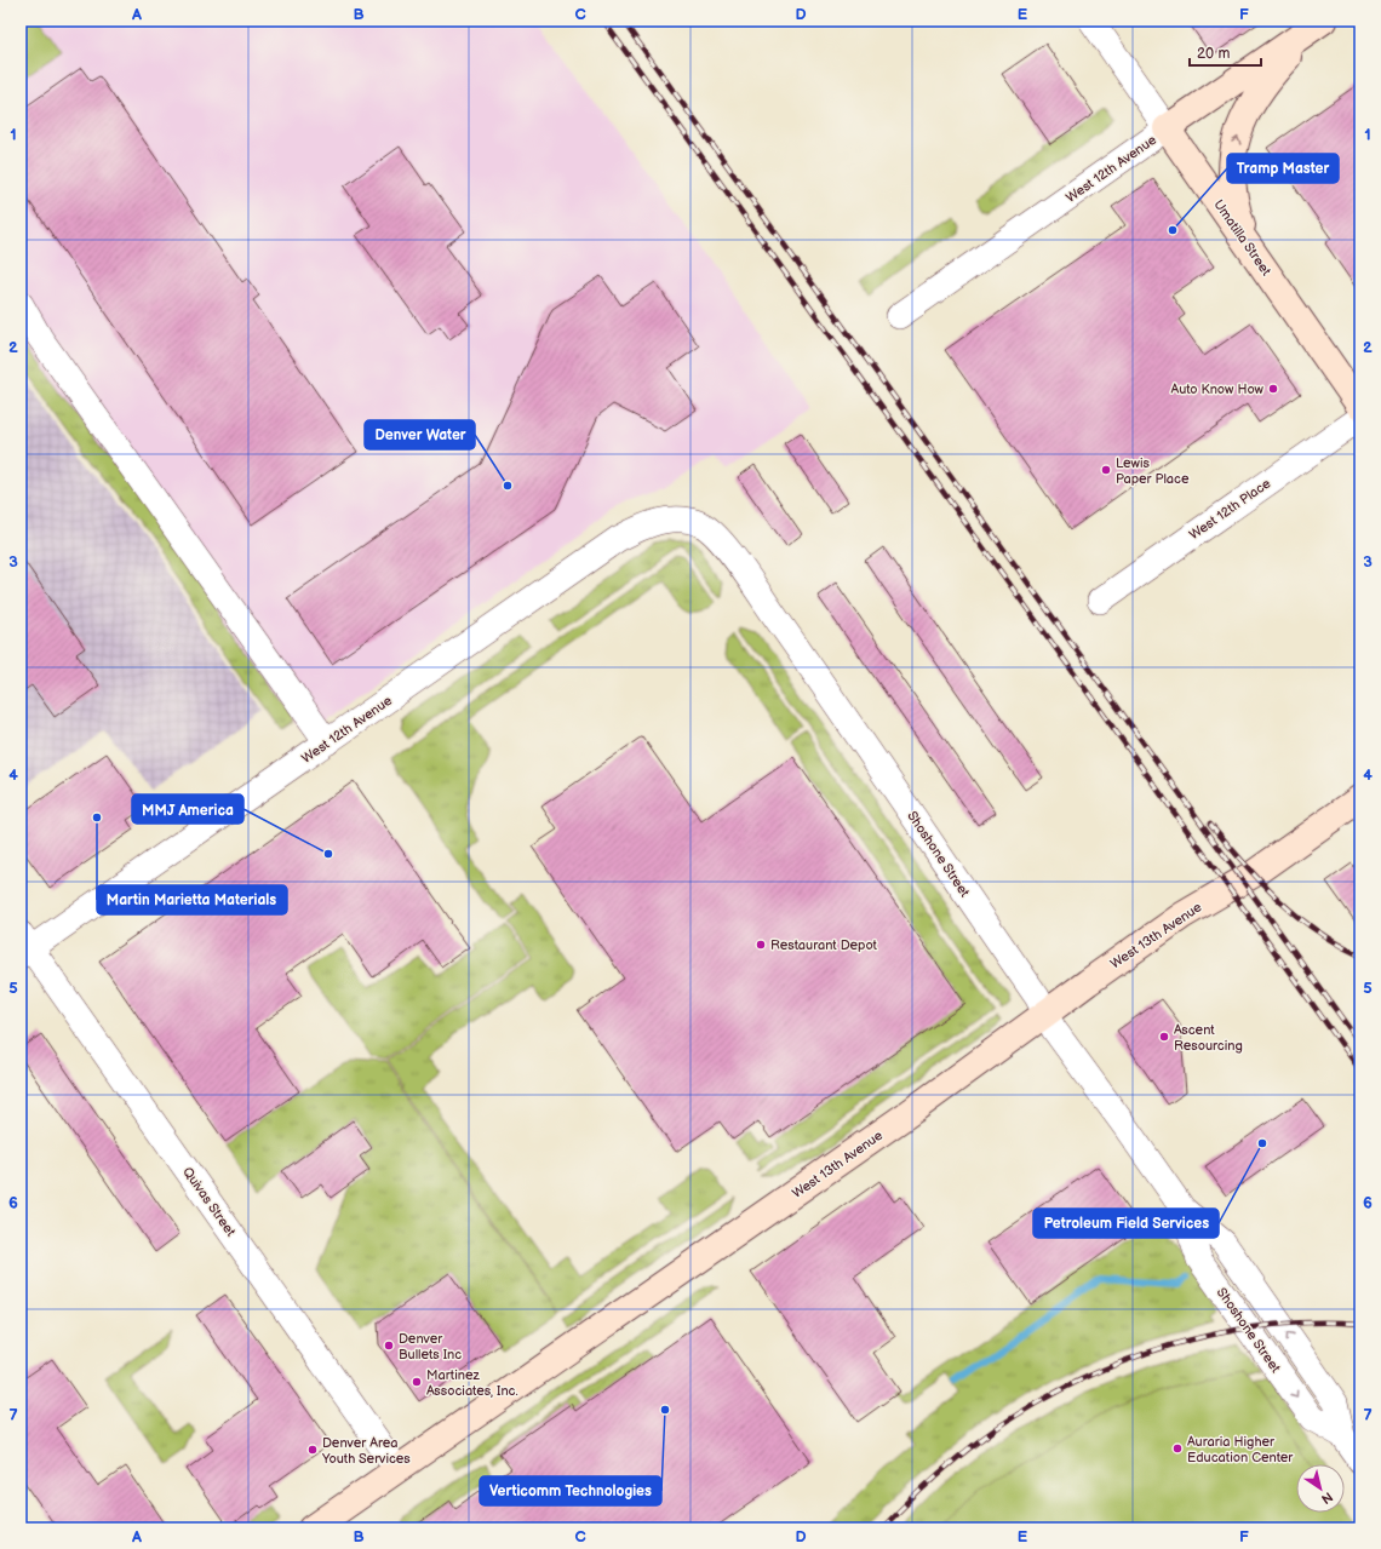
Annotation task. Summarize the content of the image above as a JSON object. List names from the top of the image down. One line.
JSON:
{"streets":{"street":["West 12th Avenue","Umatilla Street","West 12th Place","Shoshone Street","West 13th Avenue","Quivas Street"]},"crossings":[["West 12th Avenue","Umatilla Street"],["West 12th Avenue","Shoshone Street"],["West 12th Avenue","Quivas Street"],["Shoshone Street","West 13th Avenue"],["West 13th Avenue","Quivas Street"]],"places":["Tramp Master","Auto Know How","Lewis Paper Place","Denver Water","Martin Marietta Materials","MMJ America","Restaurant Depot","Ascent Resourcing","Petroleum Field Services","Denver Bullets Inc","Martinez Associates, Inc.","Verticomm Technologies","Auraria Higher Education Center","Denver Area Youth Services"],"scale_bar":"20 m","north":"bottom right","grid":{"columns":["A","B","C","D","E","F"],"rows":["1","2","3","4","5","6","7"]}}
